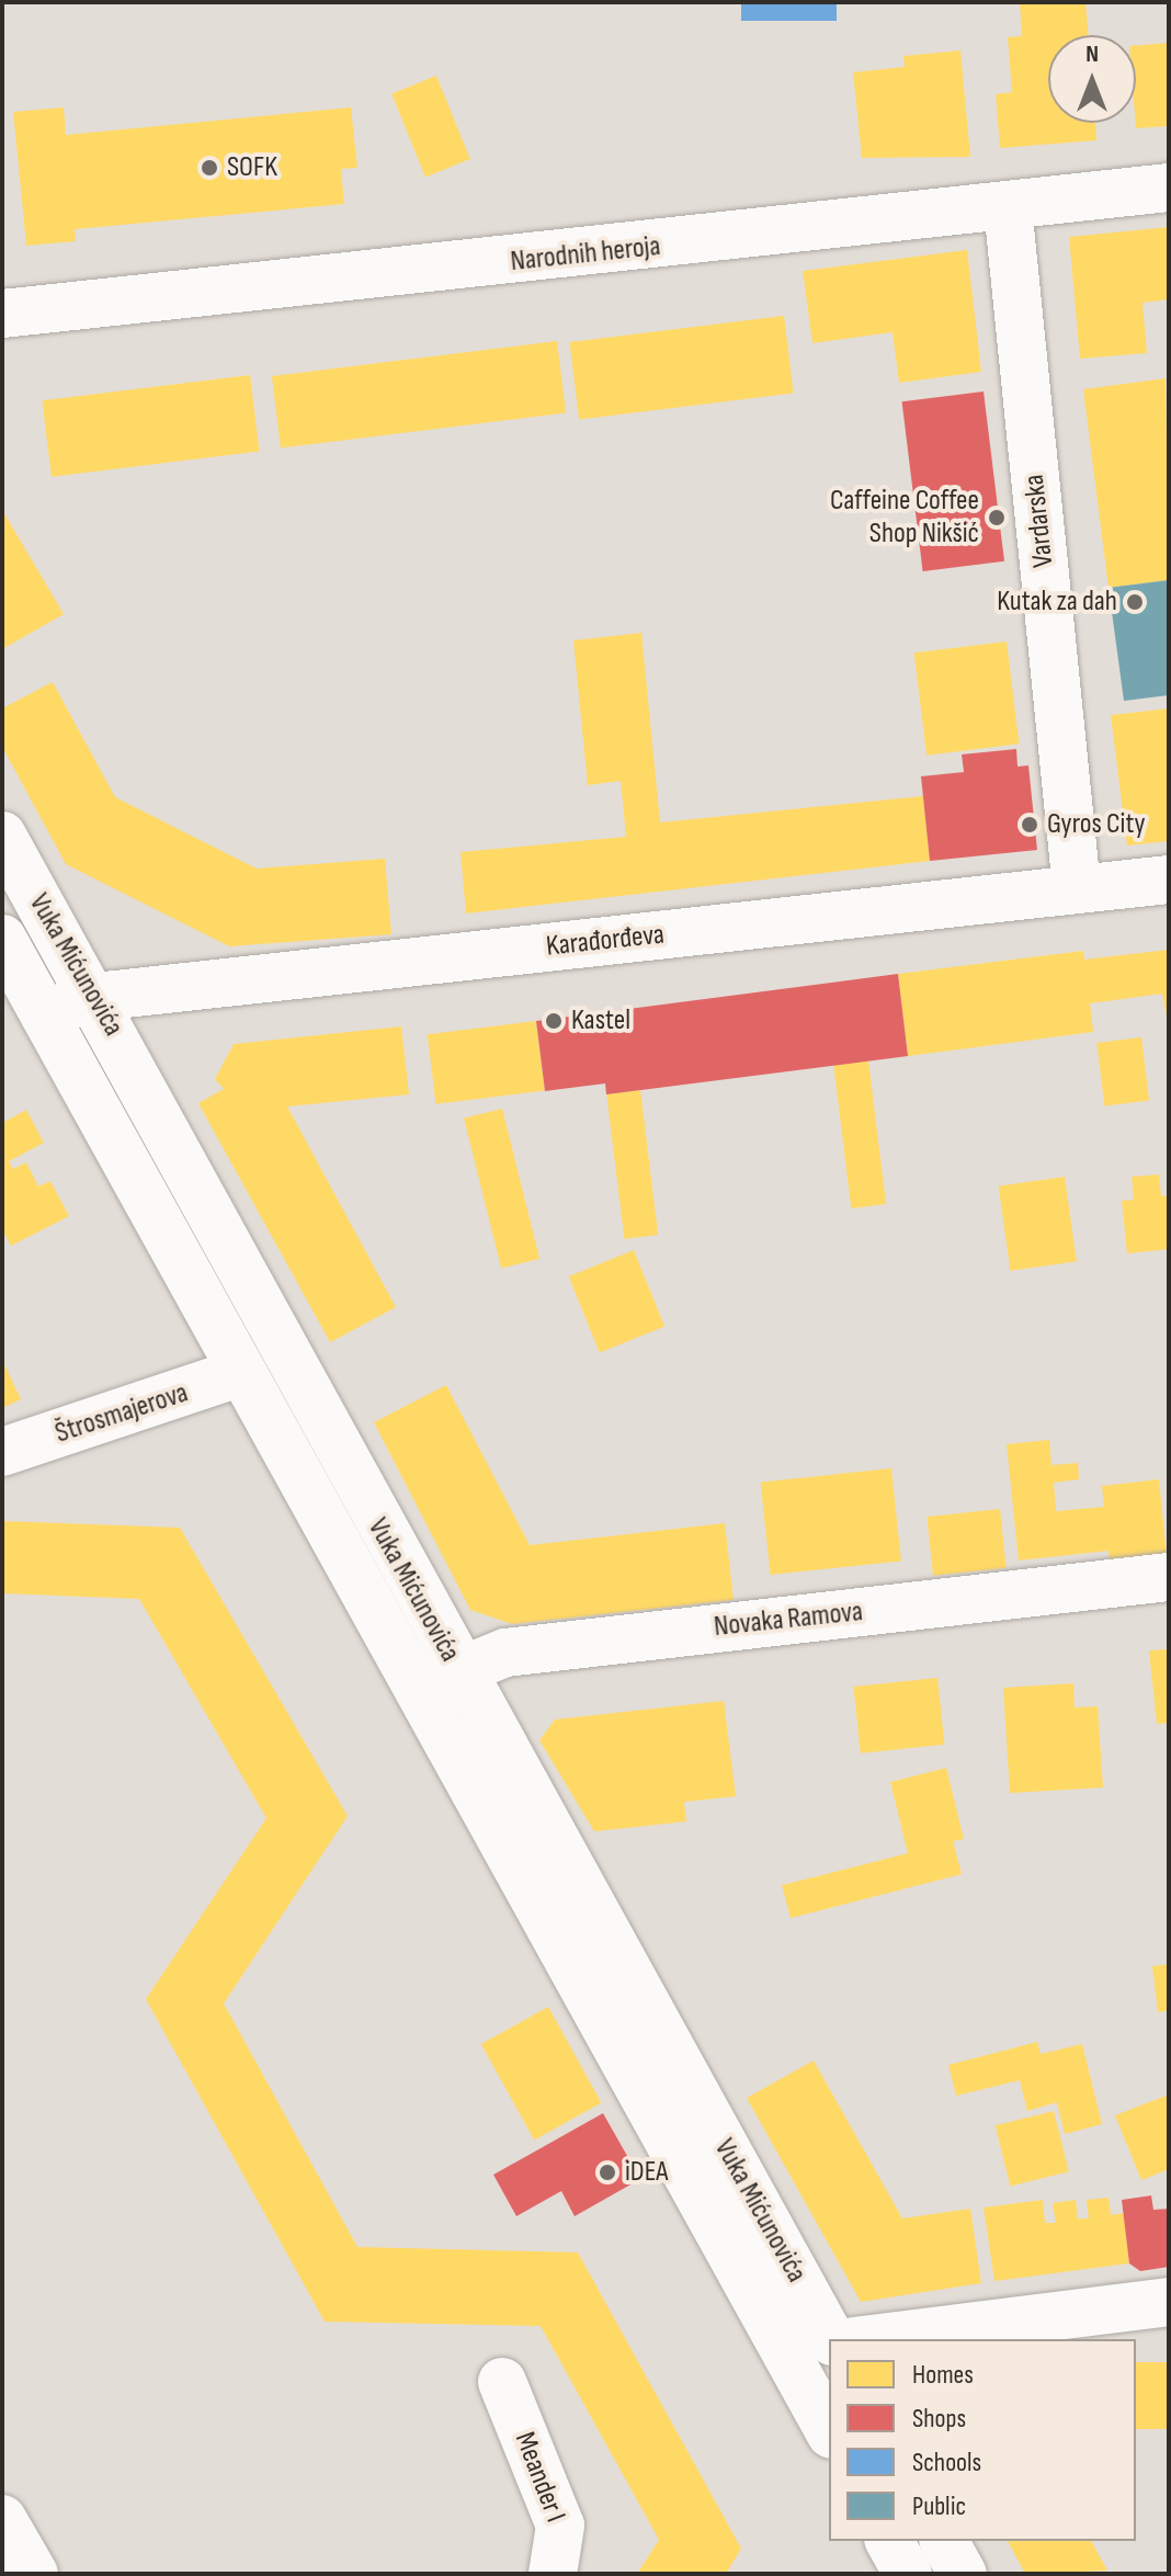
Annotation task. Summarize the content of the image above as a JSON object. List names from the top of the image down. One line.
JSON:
{"streets":{"street":["Narodnih heroja","Vardarska","Karađorđeva","Vuka Mićunovića","Štrosmajerova","Novaka Ramova","Meander I"]},"crossings":[["Narodnih heroja","Vardarska"],["Vardarska","Karađorđeva"],["Karađorđeva","Vuka Mićunovića"],["Vuka Mićunovića","Štrosmajerova"],["Vuka Mićunovića","Novaka Ramova"]],"places":["SOFK","Caffeine Coffee Shop Nikšić","Kutak za dah","Gyros City","Kastel","iDEA"],"legend":["Homes","Shops","Schools","Public"],"north":"top"}
